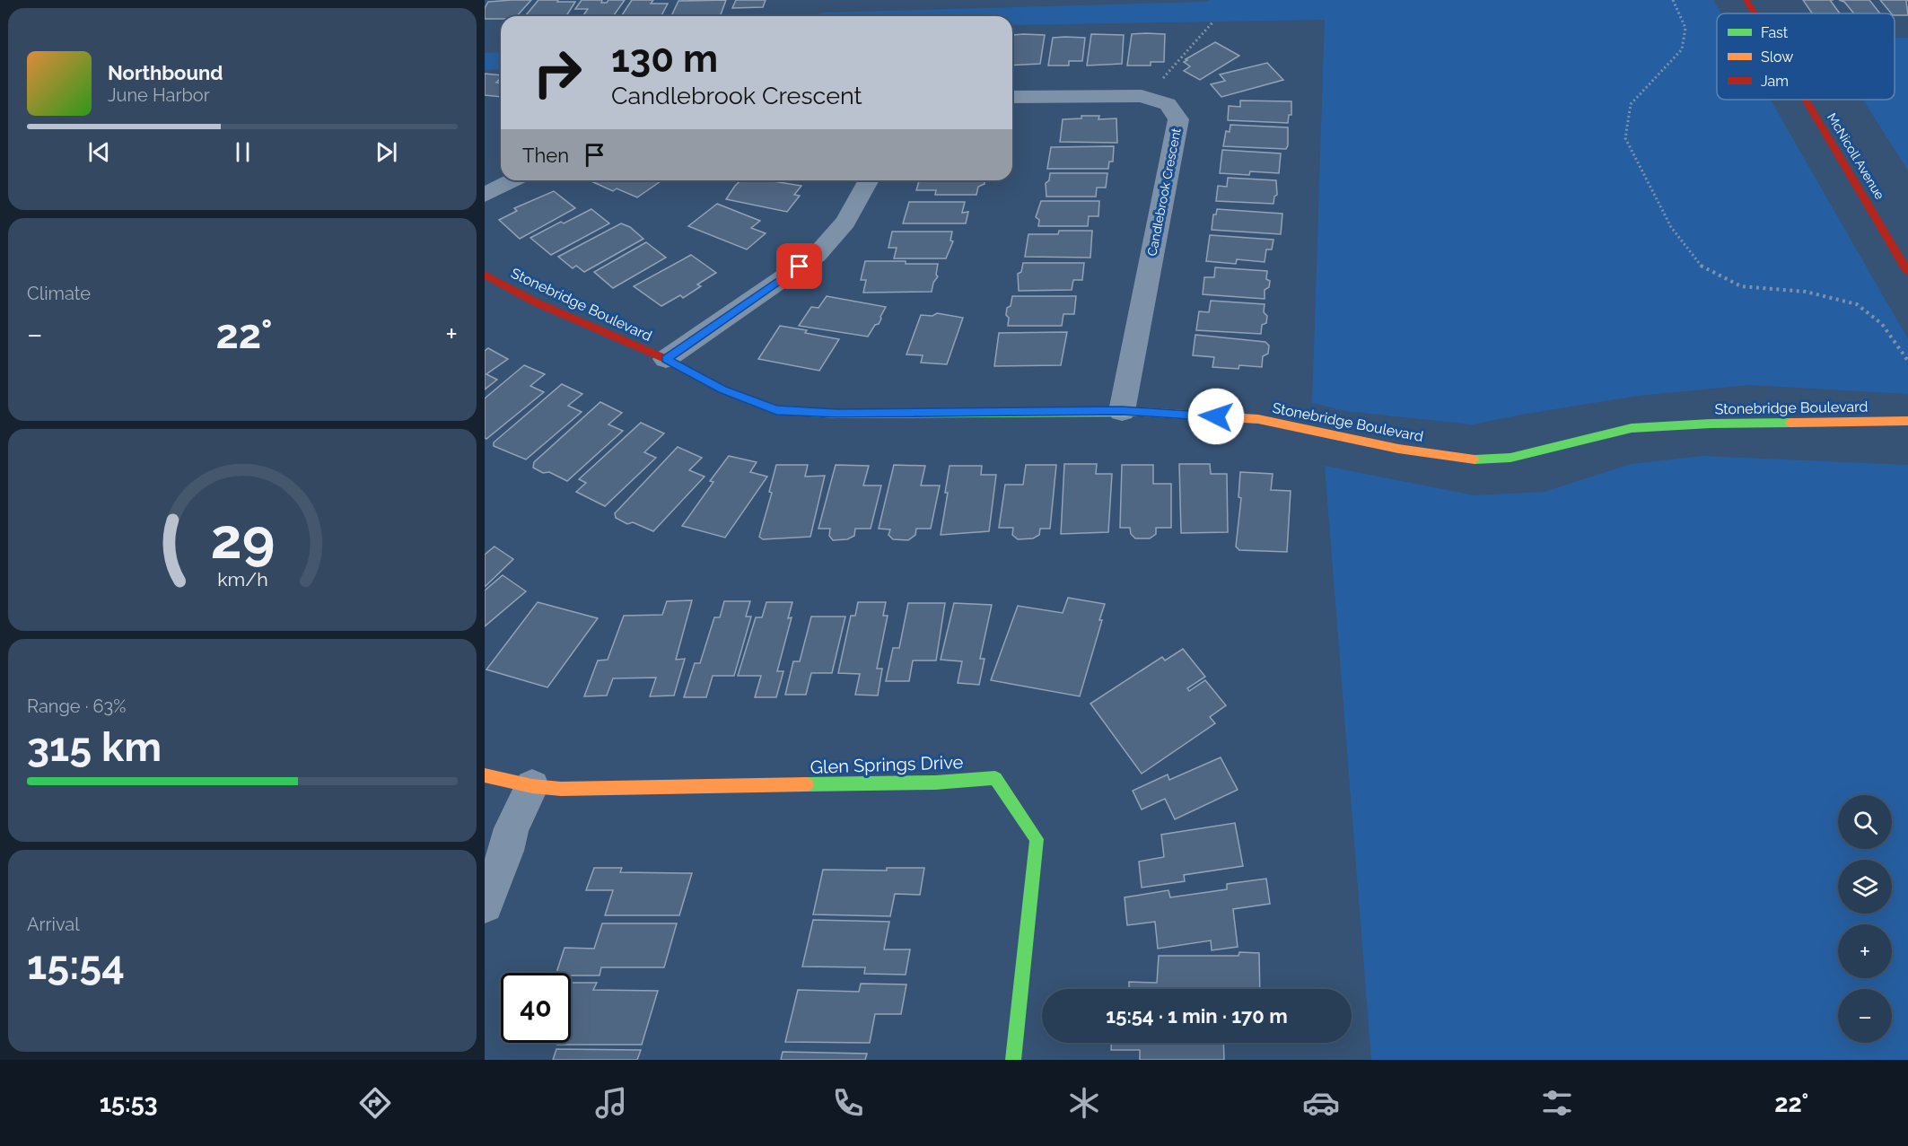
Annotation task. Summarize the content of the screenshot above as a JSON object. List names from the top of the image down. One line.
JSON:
{"streets":{"street":["McNicoll Avenue","Candlebrook Crescent","Stonebridge Boulevard","Glen Springs Drive"]},"crossings":[["Candlebrook Crescent","Stonebridge Boulevard"]],"legend":["Fast","Slow","Jam"],"page":{"turn":["130 m","Candlebrook Crescent"],"song":["Northbound","June Harbor"],"then":"Then","tile":["Climate",["Range · 63%","315 km"],["Arrival","15:54"]],"heat":["−","22°","+"],"map_buttons":["+","−"],"limit":"40","trip":"15:54 · 1 min · 170 m","tabs":["15:53","22°"],"gauge":["29","km/h"]}}
